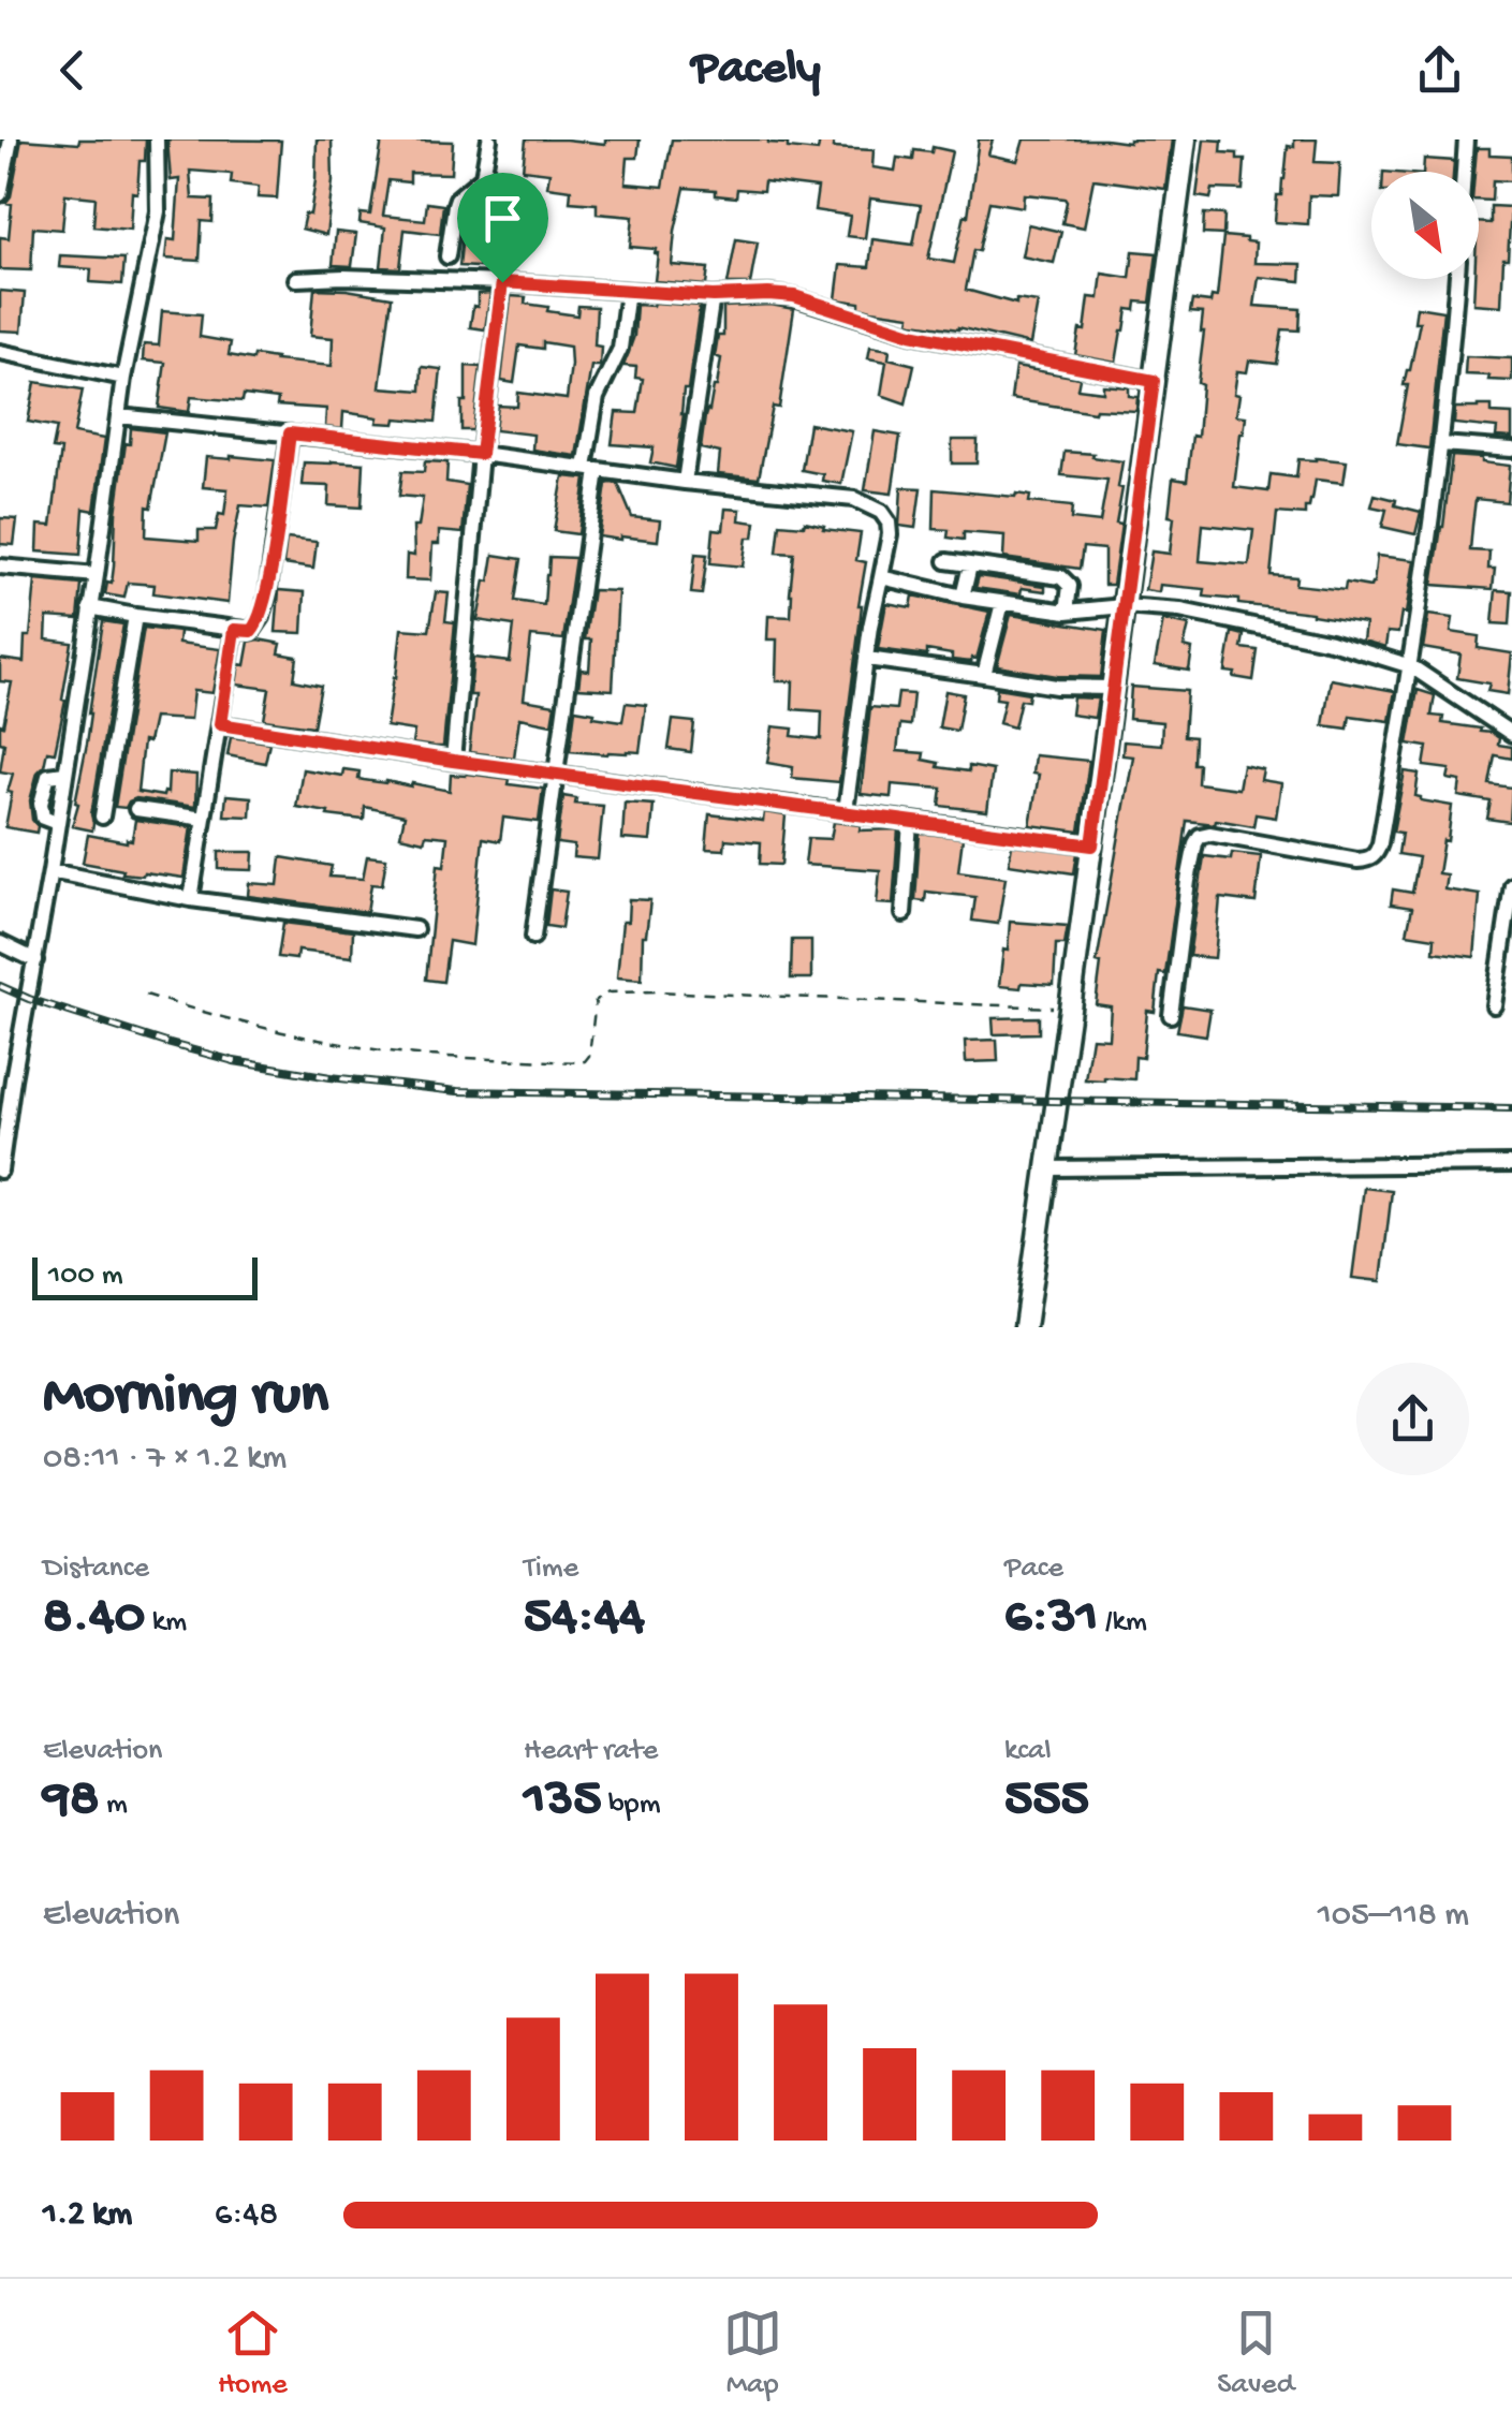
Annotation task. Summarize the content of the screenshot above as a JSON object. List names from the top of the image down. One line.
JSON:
{"scale_bar":"100 m","north":"bottom right","page":{"header":"Pacely","scale":"100 m","heading":["Morning run","08:11 · 7 × 1.2 km"],"stats":[["Distance","8.40 km"],["Time","54:44"],["Pace","6:31 /km"],["Elevation","98 m"],["Heart rate","135 bpm"],["kcal","555"]],"chart":["Elevation","105–118 m"],"list":[{"name":"1.2 km","note":"6:48"}],"tabs":["Home","Map","Saved"]}}
